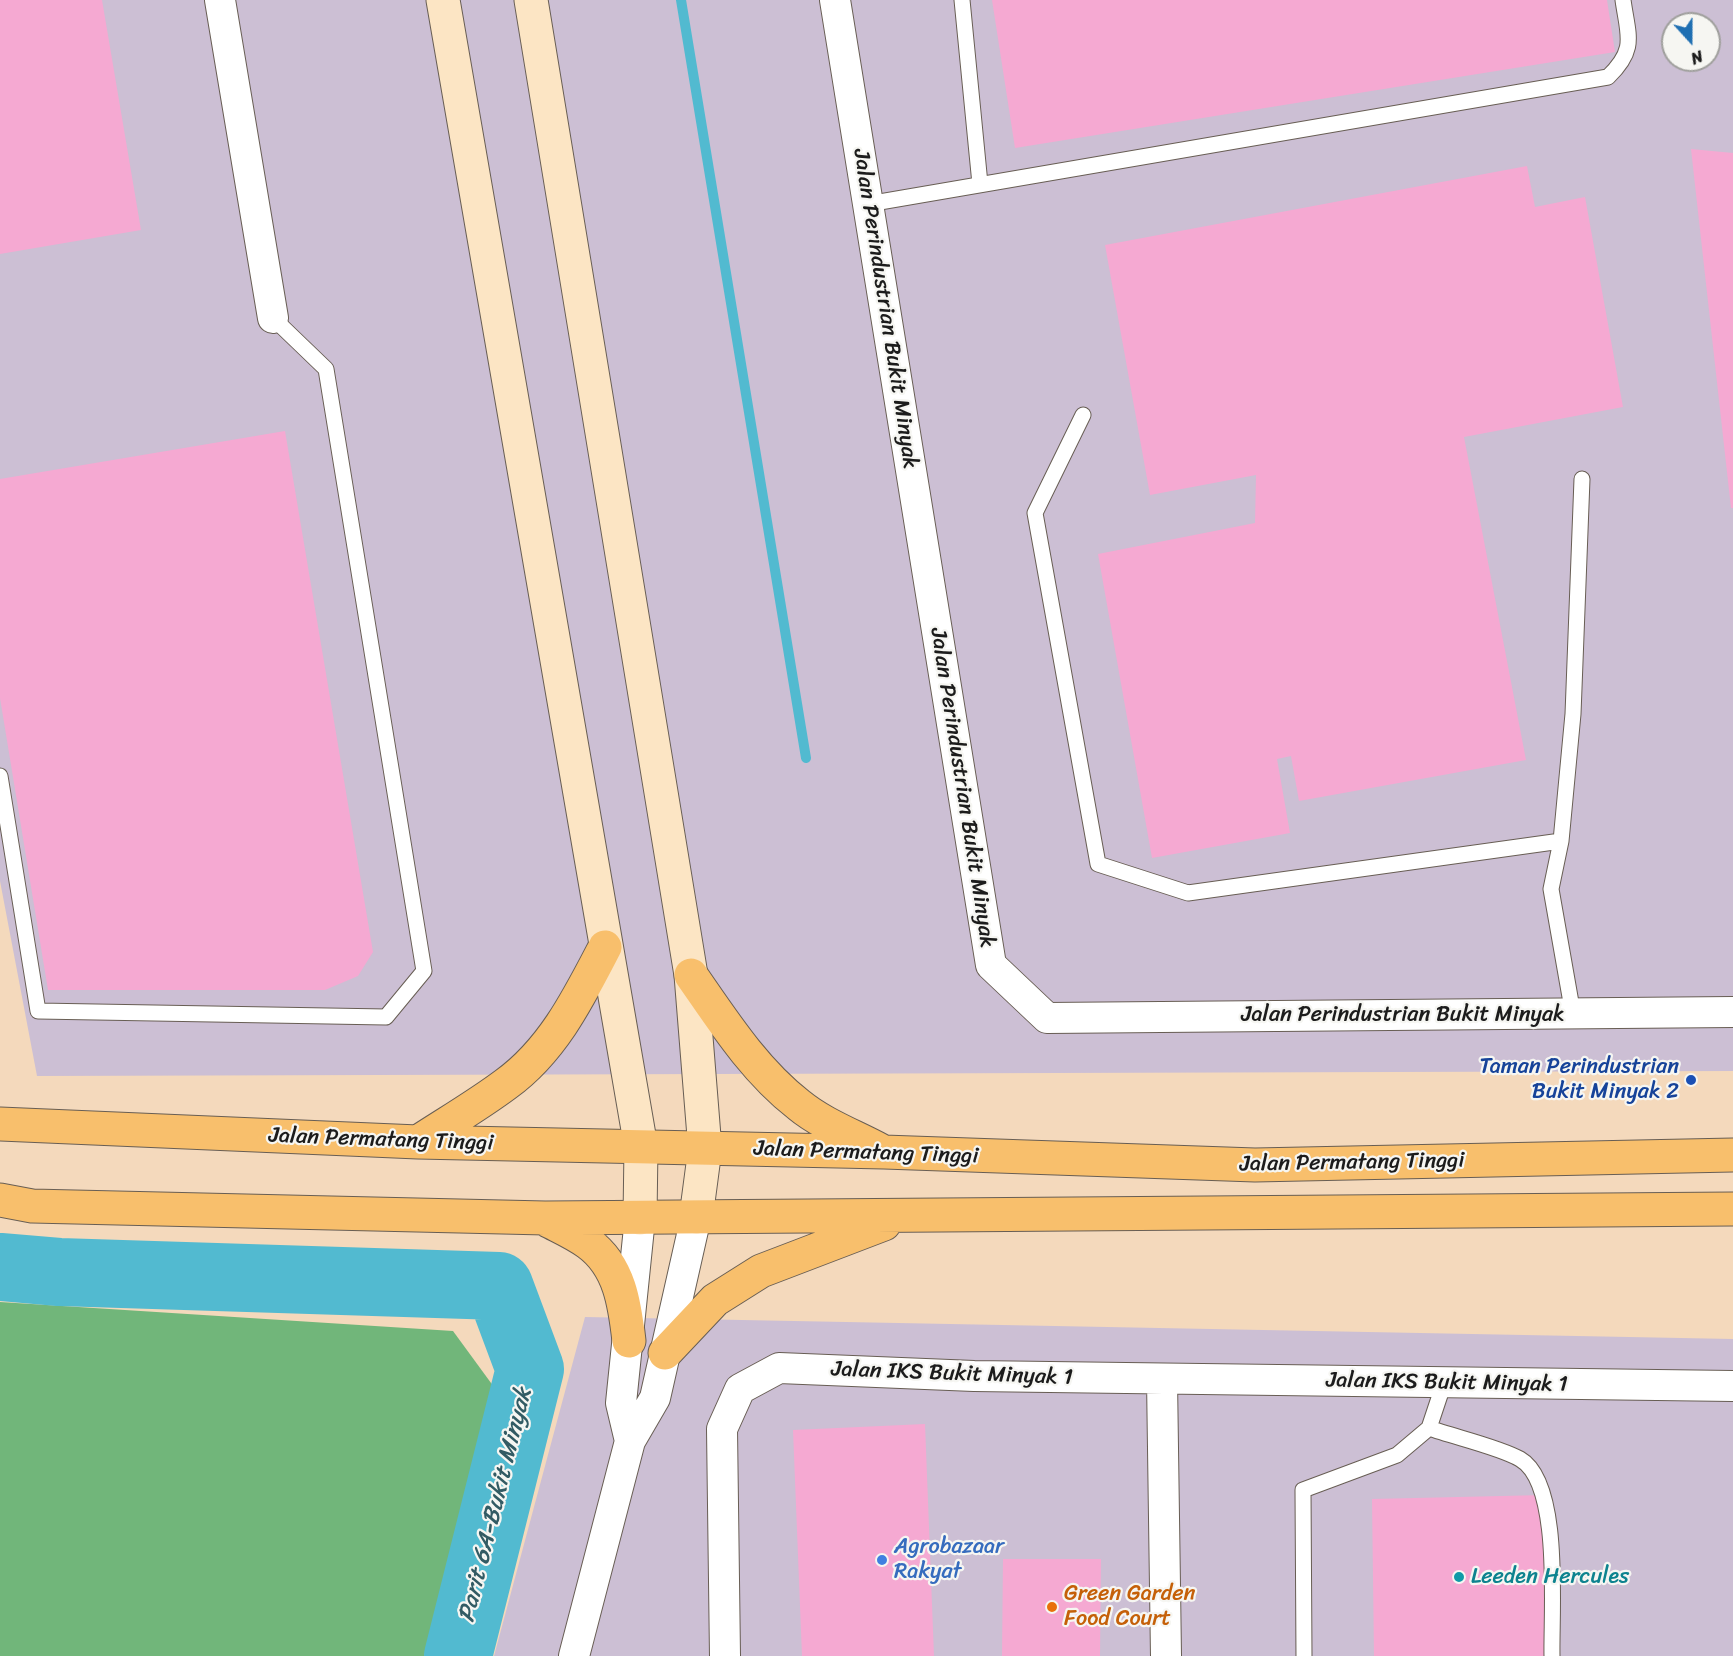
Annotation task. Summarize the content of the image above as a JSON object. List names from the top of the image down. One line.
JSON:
{"streets":{"highway":["Jalan Permatang Tinggi"],"street":["Jalan Perindustrian Bukit Minyak","Jalan IKS Bukit Minyak 1"]},"water":["Parit 6A-Bukit Minyak"],"places":["Taman Perindustrian Bukit Minyak 2","Agrobazaar Rakyat","Leeden Hercules","Green Garden Food Court"],"north":"bottom"}
